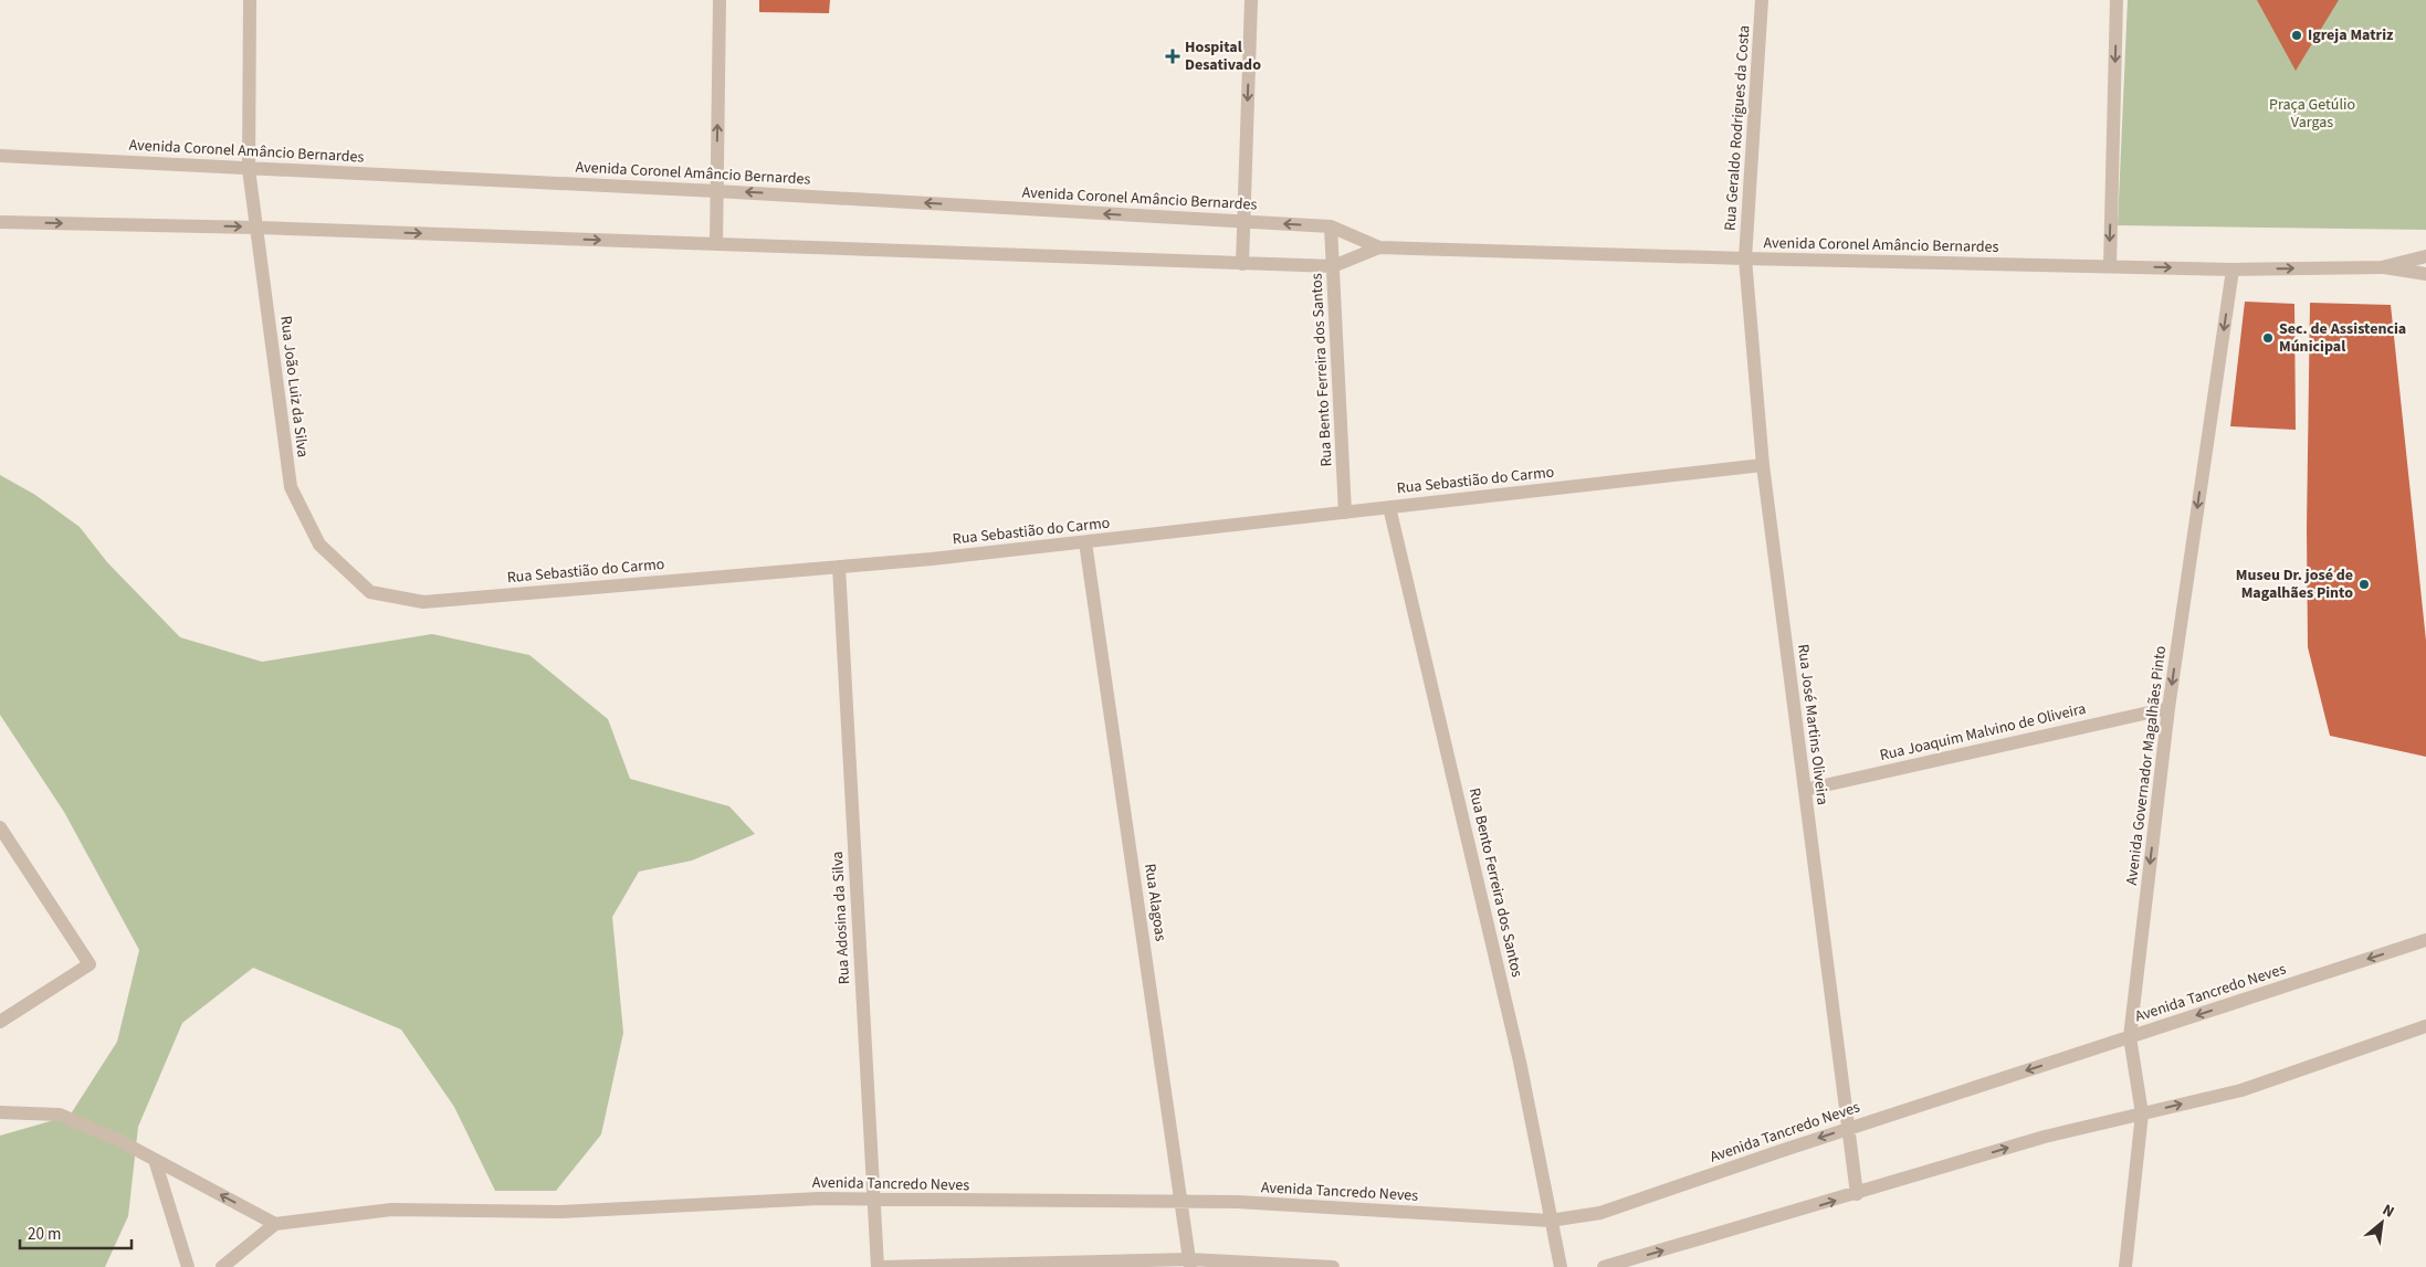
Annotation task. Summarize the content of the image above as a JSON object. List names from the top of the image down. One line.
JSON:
{"streets":{"street":["Rua Geraldo Rodrigues da Costa","Avenida Coronel Amâncio Bernardes","Rua Bento Ferreira dos Santos","Rua João Luiz da Silva","Rua Sebastião do Carmo","Rua José Martins Oliveira","Rua Joaquim Malvino de Oliveira","Avenida Governador Magalhães Pinto","Rua Alagoas","Rua Adosina da Silva","Avenida Tancredo Neves"]},"crossings":[["Rua Geraldo Rodrigues da Costa","Avenida Coronel Amâncio Bernardes"],["Rua Geraldo Rodrigues da Costa","Rua José Martins Oliveira"],["Avenida Coronel Amâncio Bernardes","Rua Bento Ferreira dos Santos"],["Avenida Coronel Amâncio Bernardes","Rua João Luiz da Silva"],["Avenida Coronel Amâncio Bernardes","Rua José Martins Oliveira"],["Avenida Coronel Amâncio Bernardes","Avenida Governador Magalhães Pinto"],["Rua Bento Ferreira dos Santos","Rua Sebastião do Carmo"],["Rua Bento Ferreira dos Santos","Avenida Tancredo Neves"],["Rua João Luiz da Silva","Rua Sebastião do Carmo"],["Rua Sebastião do Carmo","Rua José Martins Oliveira"],["Rua Sebastião do Carmo","Rua Alagoas"],["Rua Sebastião do Carmo","Rua Adosina da Silva"],["Rua José Martins Oliveira","Rua Joaquim Malvino de Oliveira"],["Rua José Martins Oliveira","Avenida Tancredo Neves"],["Rua Joaquim Malvino de Oliveira","Avenida Governador Magalhães Pinto"],["Avenida Governador Magalhães Pinto","Avenida Tancredo Neves"],["Rua Alagoas","Avenida Tancredo Neves"],["Rua Adosina da Silva","Avenida Tancredo Neves"]],"one_way":["Avenida Governador Magalhães Pinto"],"parks":["Praça Getúlio Vargas"],"places":{"other":["Igreja Matriz","Sec. de Assistencia Múnicipal","Museu Dr. josé de Magalhães Pinto"],"health":["Hospital Desativado"]},"scale_bar":"20 m","north":"top right"}
